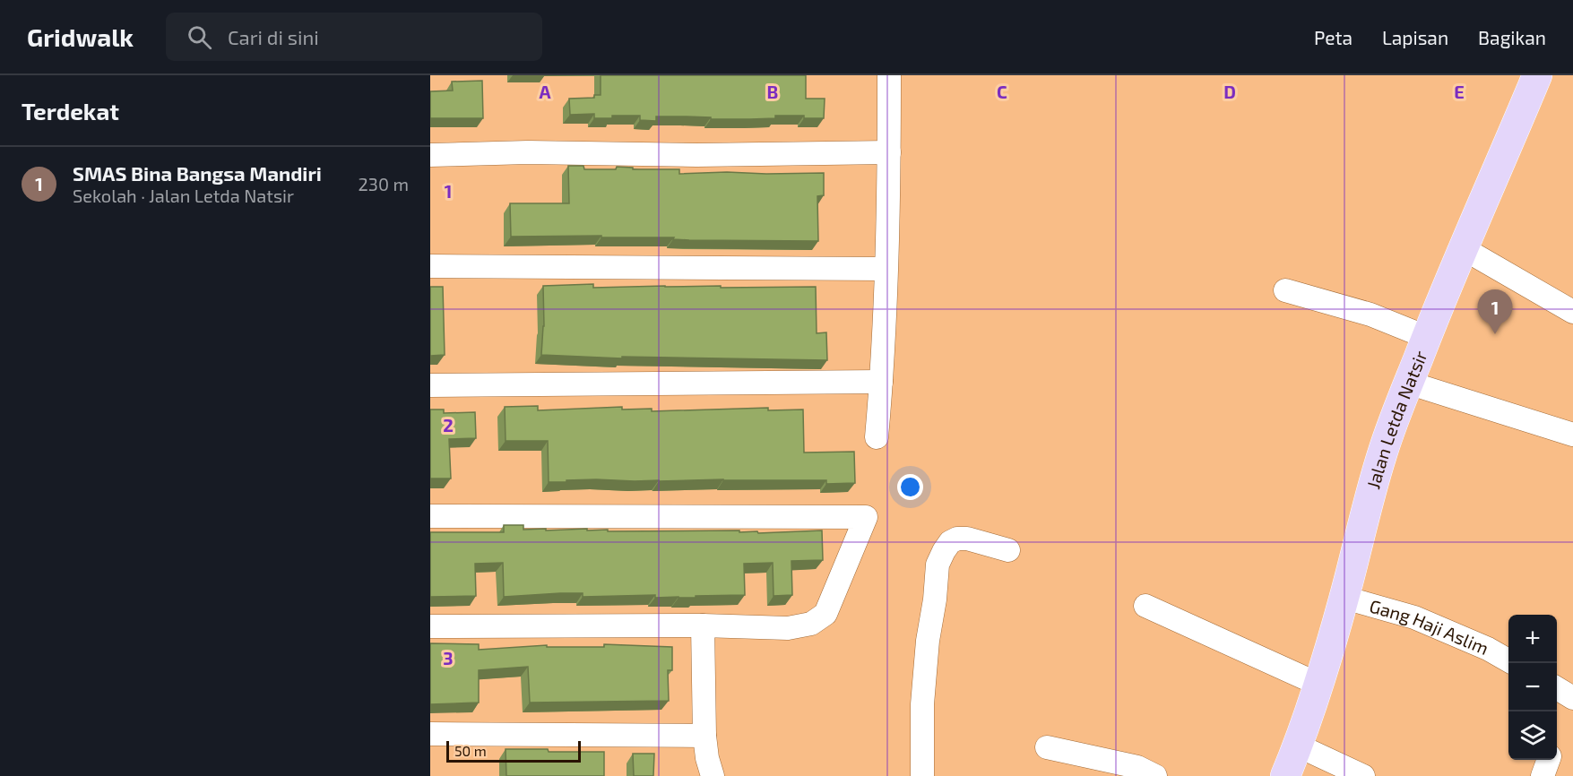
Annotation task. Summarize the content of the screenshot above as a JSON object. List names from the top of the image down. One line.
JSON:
{"streets":{"main road":["Jalan Letda Natsir"],"street":["Gang Haji Aslim"]},"crossings":[["Jalan Letda Natsir","Gang Haji Aslim"]],"scale_bar":"50 m","page":{"header":"Gridwalk","search":"Cari di sini","nav":["Peta","Lapisan","Bagikan"],"heading":"Terdekat","list":[{"mark":"1","name":"SMAS Bina Bangsa Mandiri","note":"Sekolah · Jalan Letda Natsir","value":"230 m"}],"pins":"1","map_buttons":["+","−"],"scale":"50 m"},"grid":{"columns":["A","B","C","D","E"],"rows":["1","2","3"]}}
